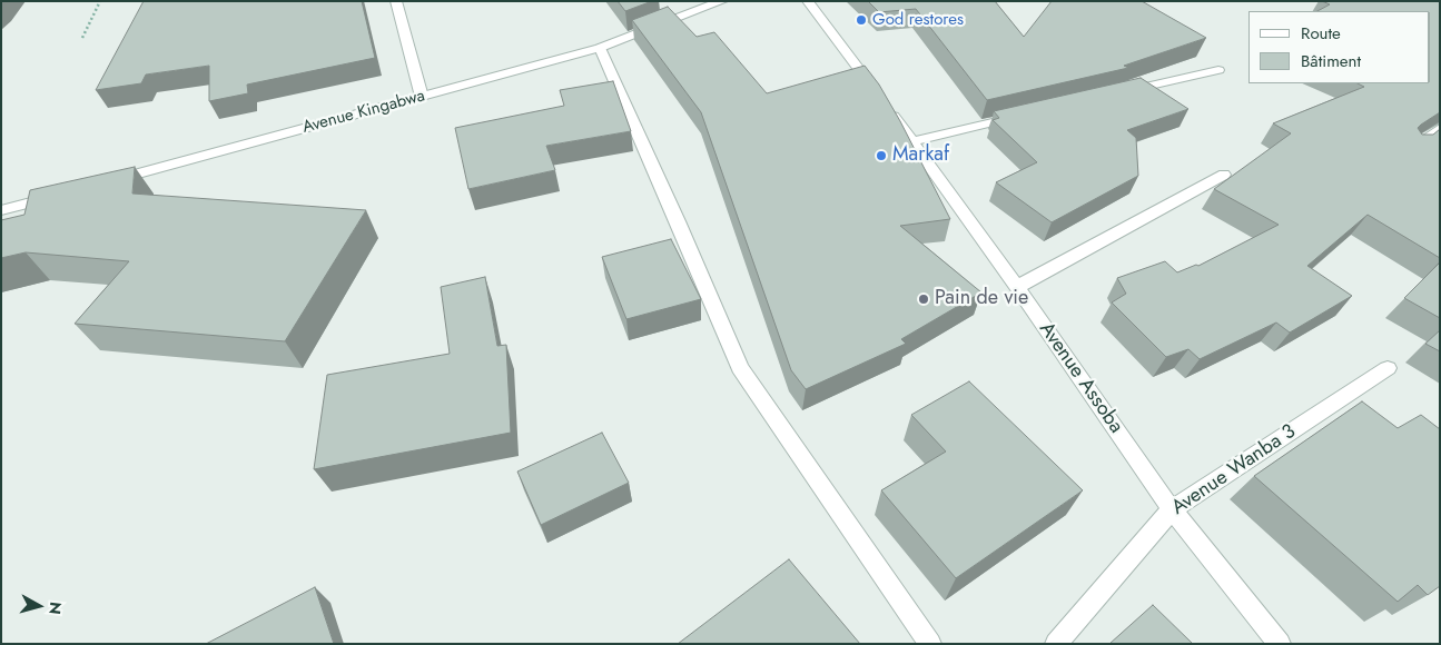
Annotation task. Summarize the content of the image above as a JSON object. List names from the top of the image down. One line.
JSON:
{"streets":{"street":["Avenue Kingabwa","Avenue Assoba","Avenue Wanba 3"]},"crossings":[["Avenue Assoba","Avenue Wanba 3"]],"places":["God restores","Markaf","Pain de vie"],"legend":["Route","Bâtiment"],"north":"right"}
